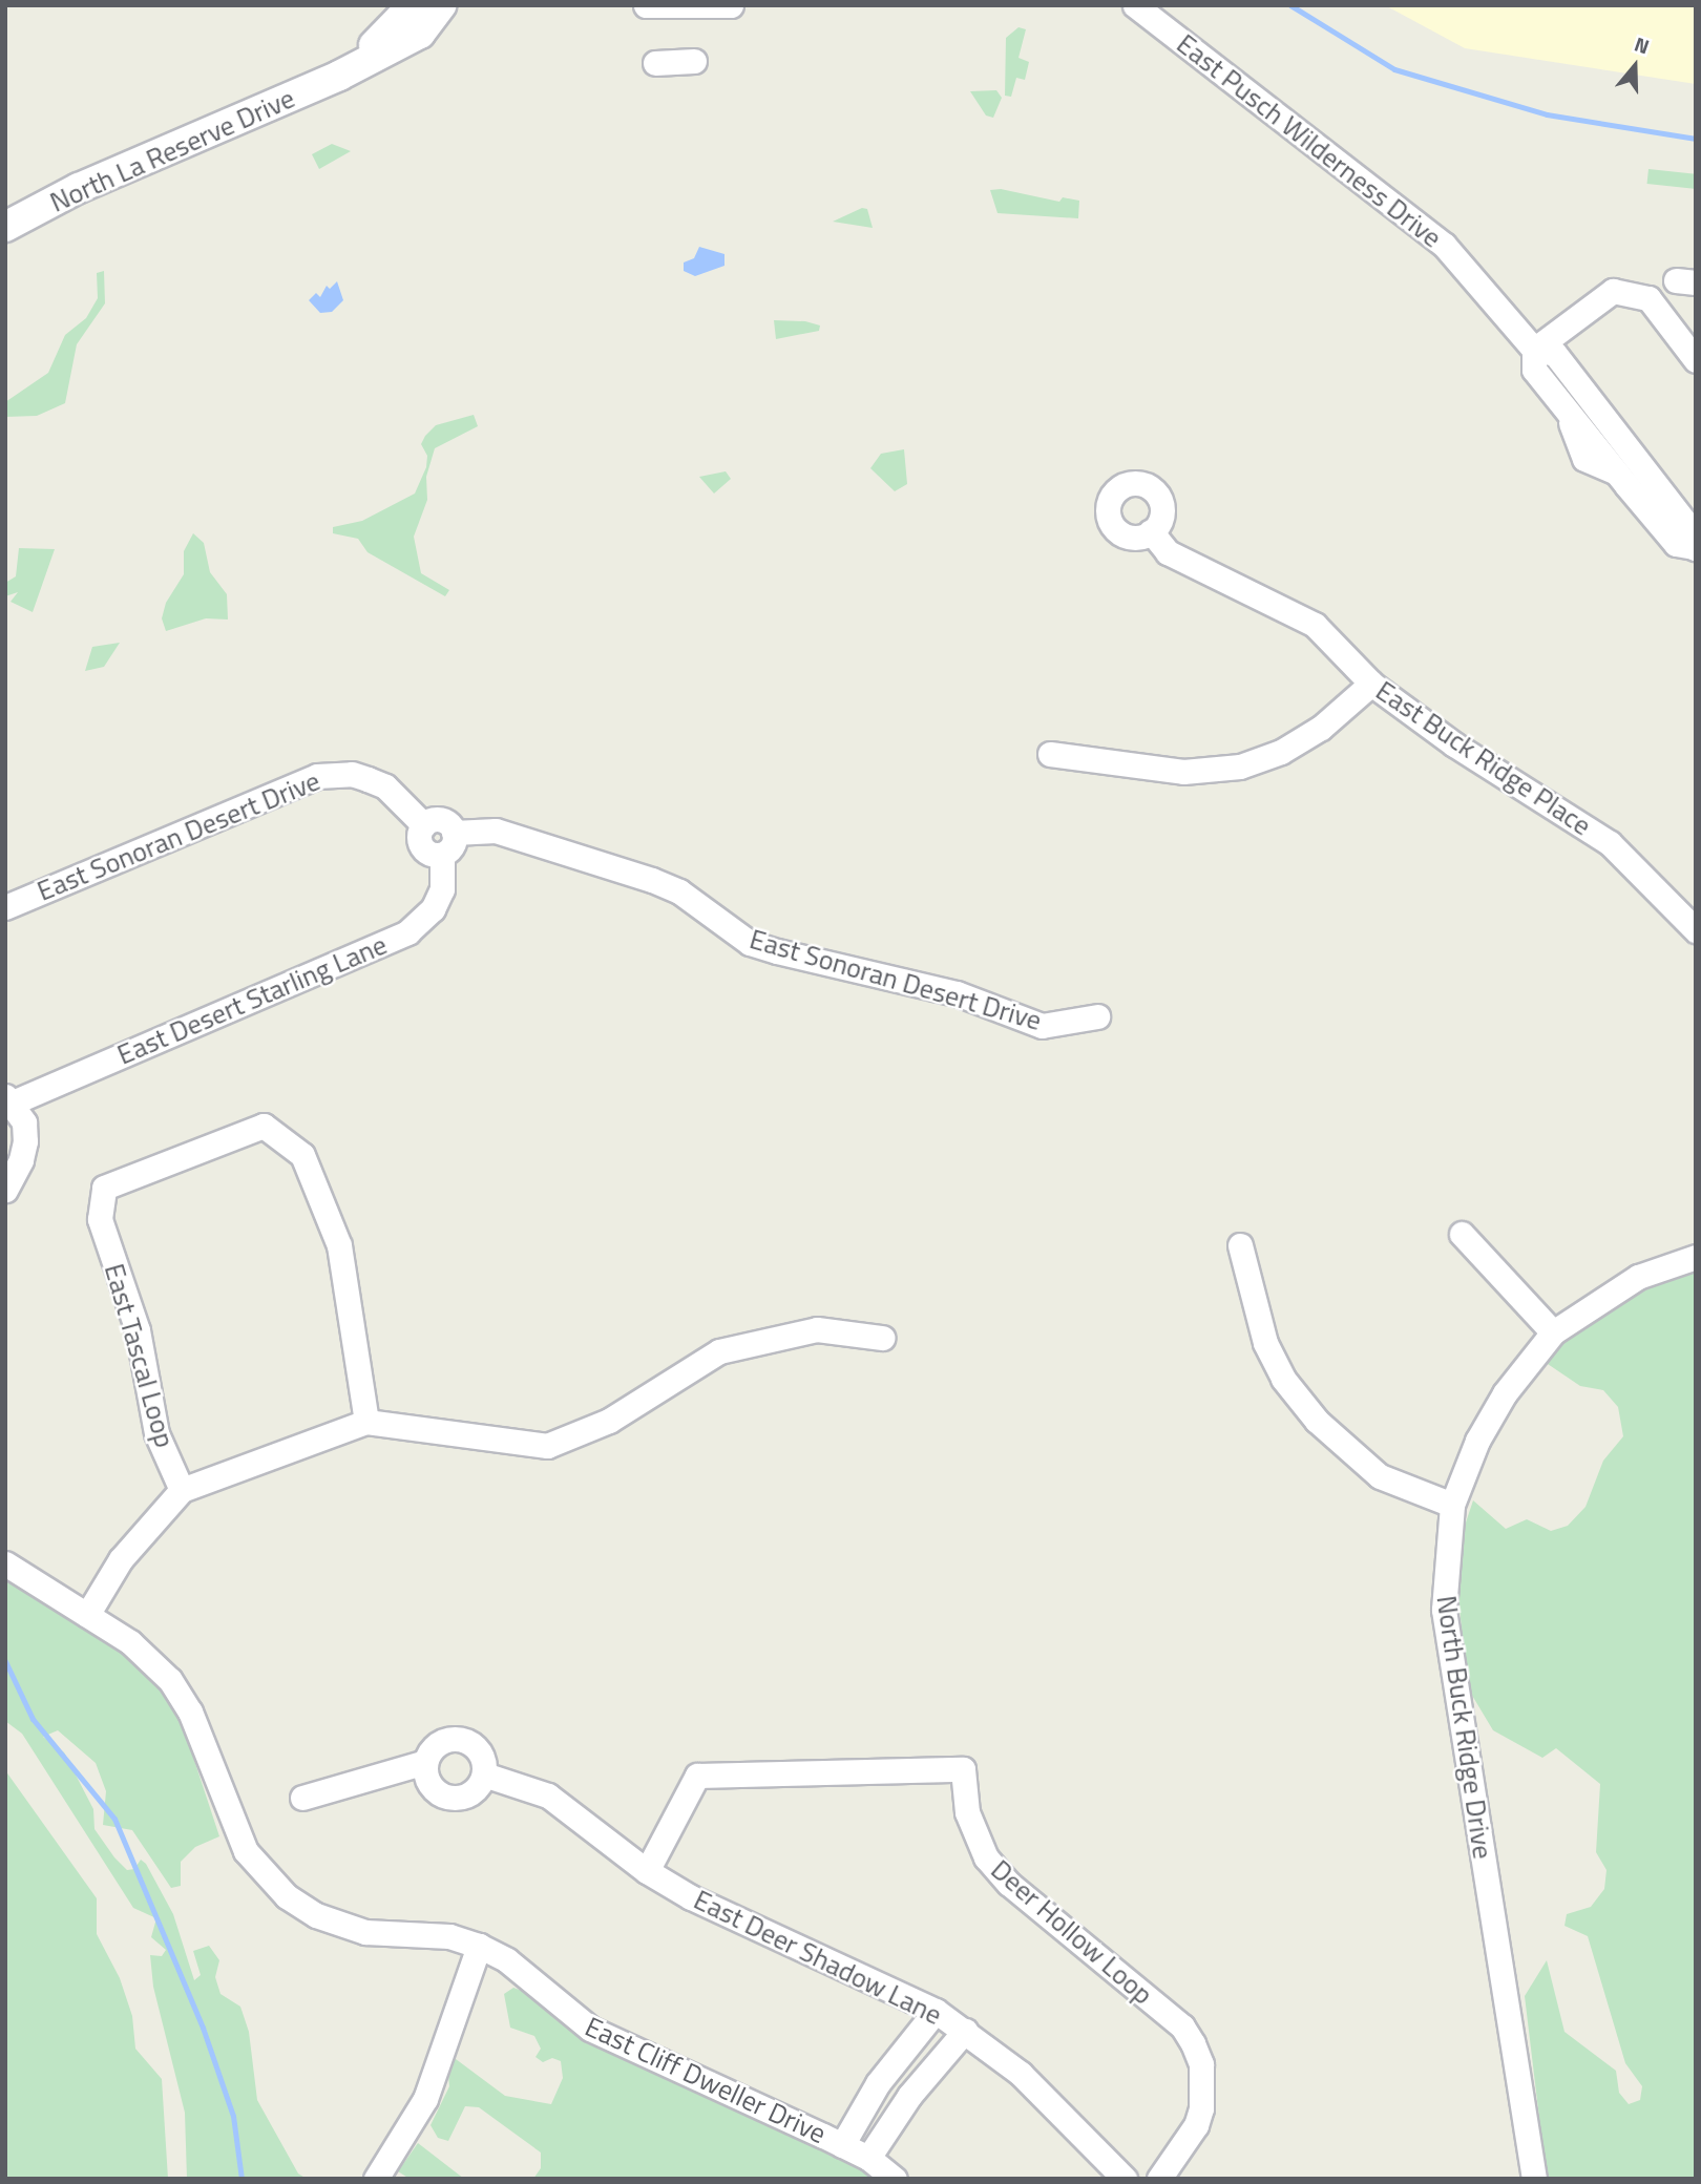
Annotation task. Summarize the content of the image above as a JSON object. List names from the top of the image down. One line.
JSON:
{"streets":{"street":["East Pusch Wilderness Drive","North La Reserve Drive","East Buck Ridge Place","East Sonoran Desert Drive","East Desert Starling Lane","East Tascal Loop","North Buck Ridge Drive","Deer Hollow Loop","East Deer Shadow Lane","East Cliff Dweller Drive"]},"crossings":[["East Sonoran Desert Drive","East Desert Starling Lane"],["Deer Hollow Loop","East Deer Shadow Lane"]],"north":"top"}
